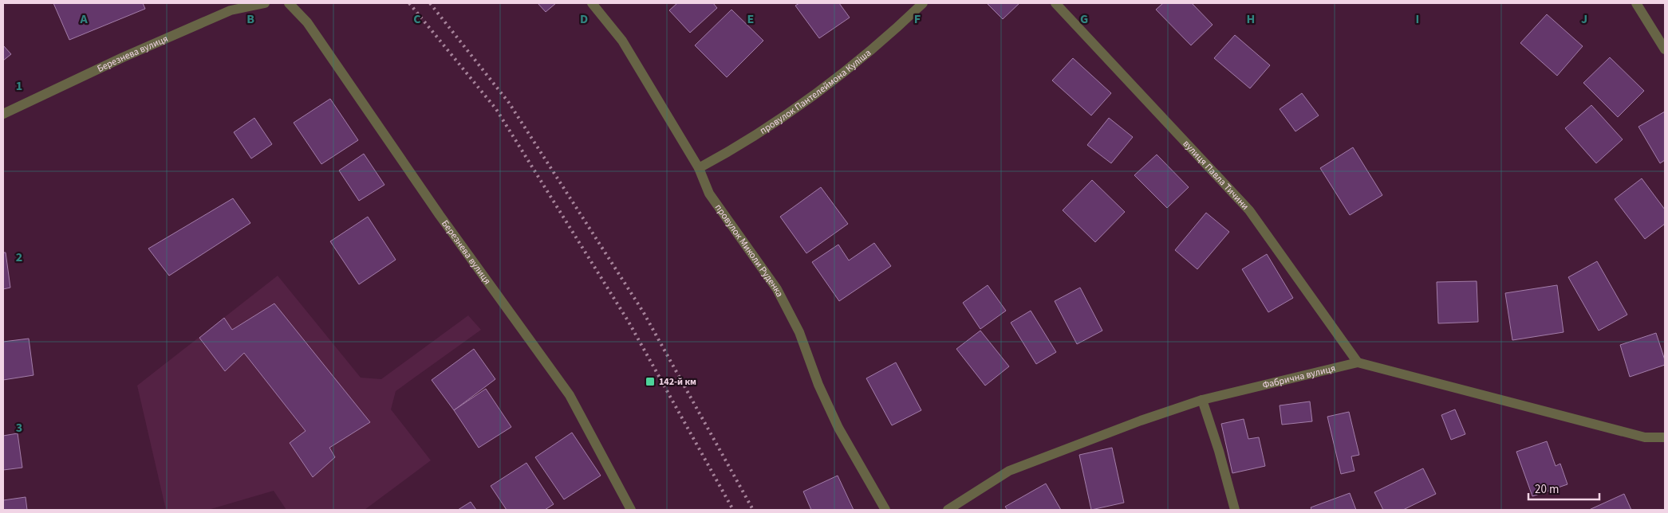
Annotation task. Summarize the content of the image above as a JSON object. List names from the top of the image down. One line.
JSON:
{"streets":{"street":["Березнева вулиця","провулок Пантелеймона Куліша","вулиця Павла Тичини","провулок Миколи Руденка","Фабрична вулиця"]},"crossings":[["провулок Пантелеймона Куліша","провулок Миколи Руденка"],["вулиця Павла Тичини","Фабрична вулиця"]],"places":{"transit":["142-й км"]},"scale_bar":"20 m","grid":{"columns":["A","B","C","D","E","F","G","H","I","J"],"rows":["1","2","3"]}}
